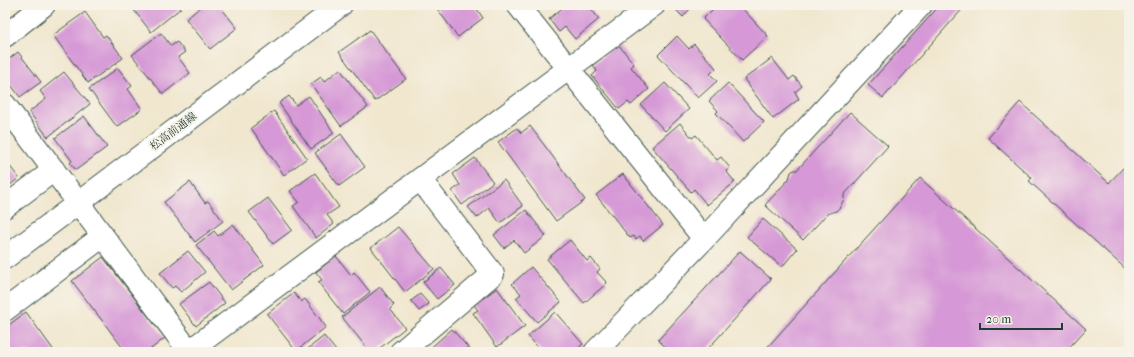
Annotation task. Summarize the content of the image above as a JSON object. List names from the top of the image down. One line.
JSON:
{"streets":{"street":["松高前通線"]},"scale_bar":"20 m"}
